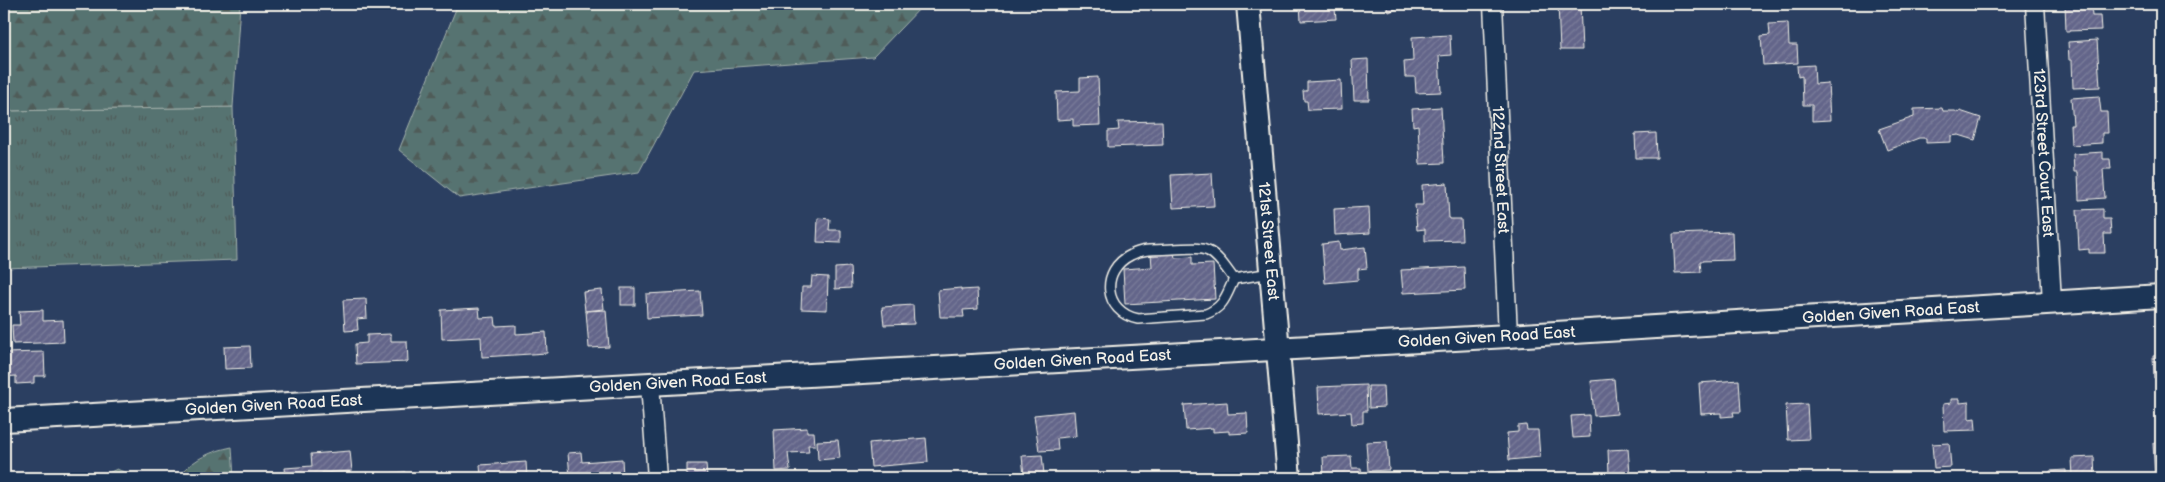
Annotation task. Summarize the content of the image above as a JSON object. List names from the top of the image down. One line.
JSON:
{"streets":{"street":["123rd Street Court East","122nd Street East","121st Street East","Golden Given Road East"]},"crossings":[["123rd Street Court East","Golden Given Road East"],["122nd Street East","Golden Given Road East"],["121st Street East","Golden Given Road East"]]}
